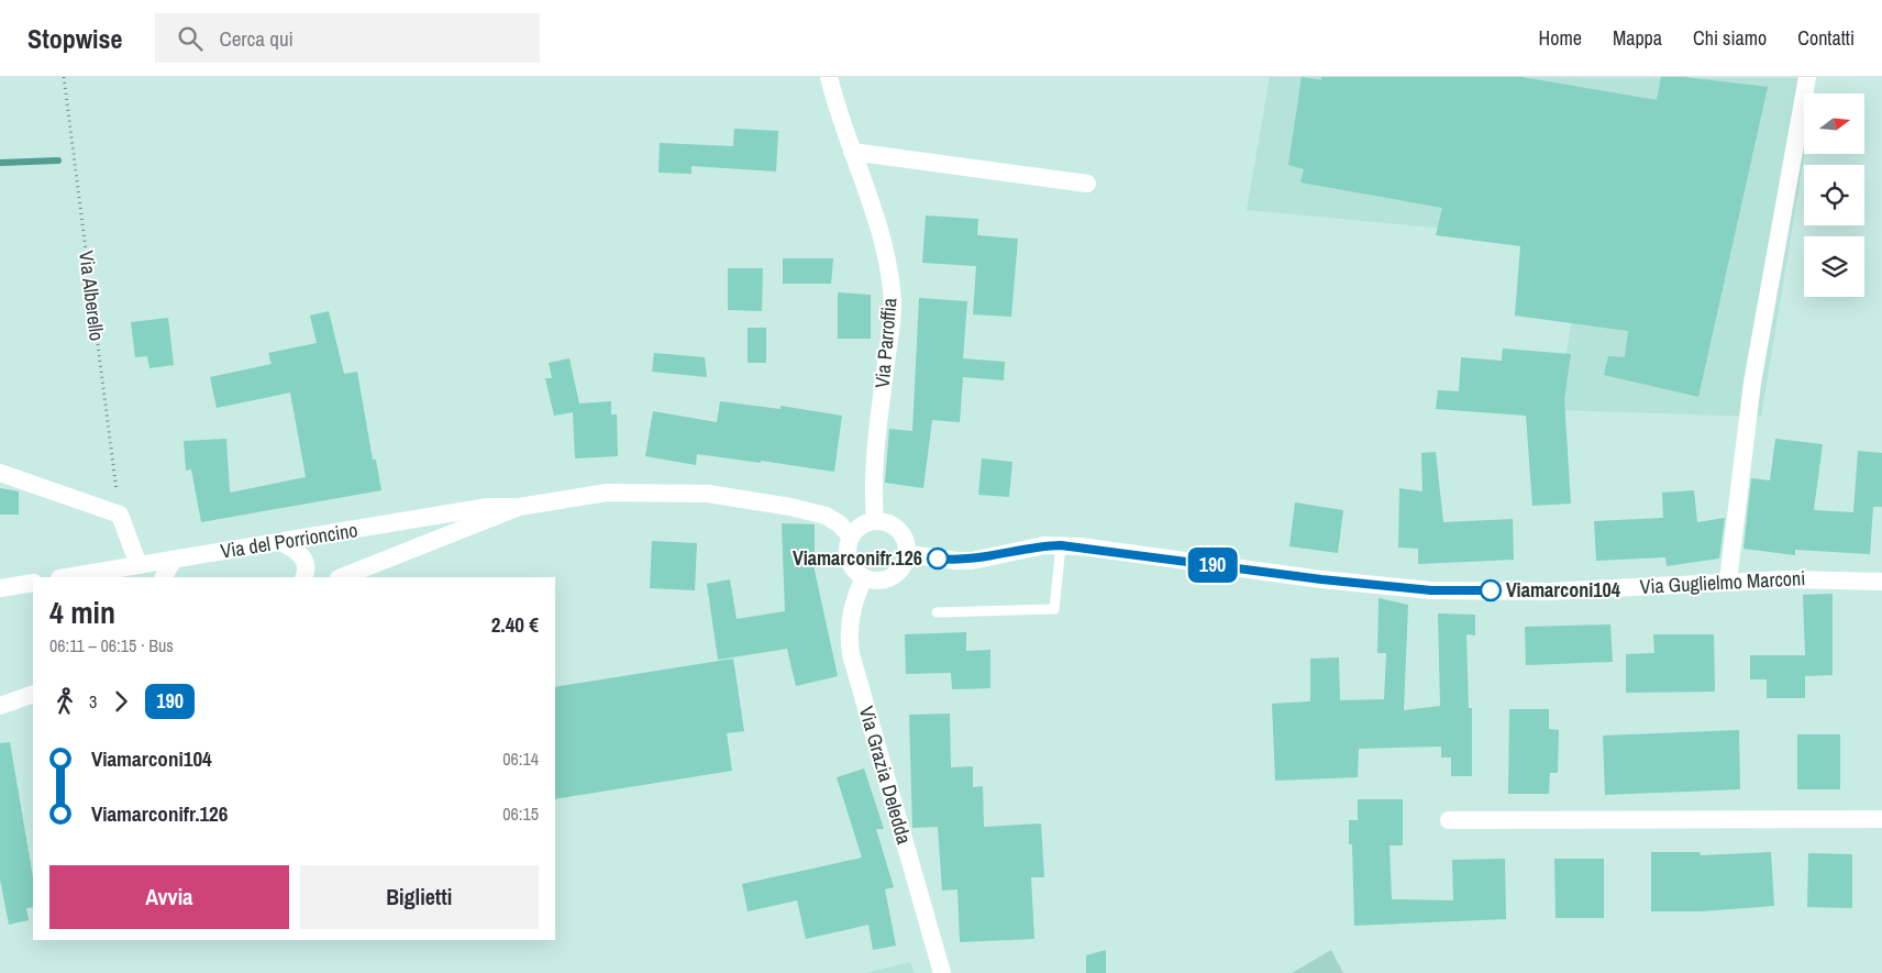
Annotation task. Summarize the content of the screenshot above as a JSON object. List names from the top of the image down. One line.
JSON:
{"streets":{"street":["Via Parroffia","Via del Porrioncino","Via Guglielmo Marconi","Via Grazia Deledda"],"path":["Via Alberello"]},"crossings":[["Via Parroffia","Via Guglielmo Marconi"],["Via Parroffia","Via Grazia Deledda"],["Via Guglielmo Marconi","Via Grazia Deledda"]],"places":["Viamarconifr.126","Viamarconi104"],"lines":["bus line 190"],"north":"right","page":{"header":"Stopwise","search":"Cerca qui","nav":["Home","Mappa","Chi siamo","Contatti"],"on_map":"190","heading":["4 min","06:11 – 06:15 · Bus","2.40 €"],"legs":["3","190"],"list":[{"name":"Viamarconi104","value":"06:14"},{"name":"Viamarconifr.126","value":"06:15"}],"buttons":["Avvia","Biglietti"]}}
